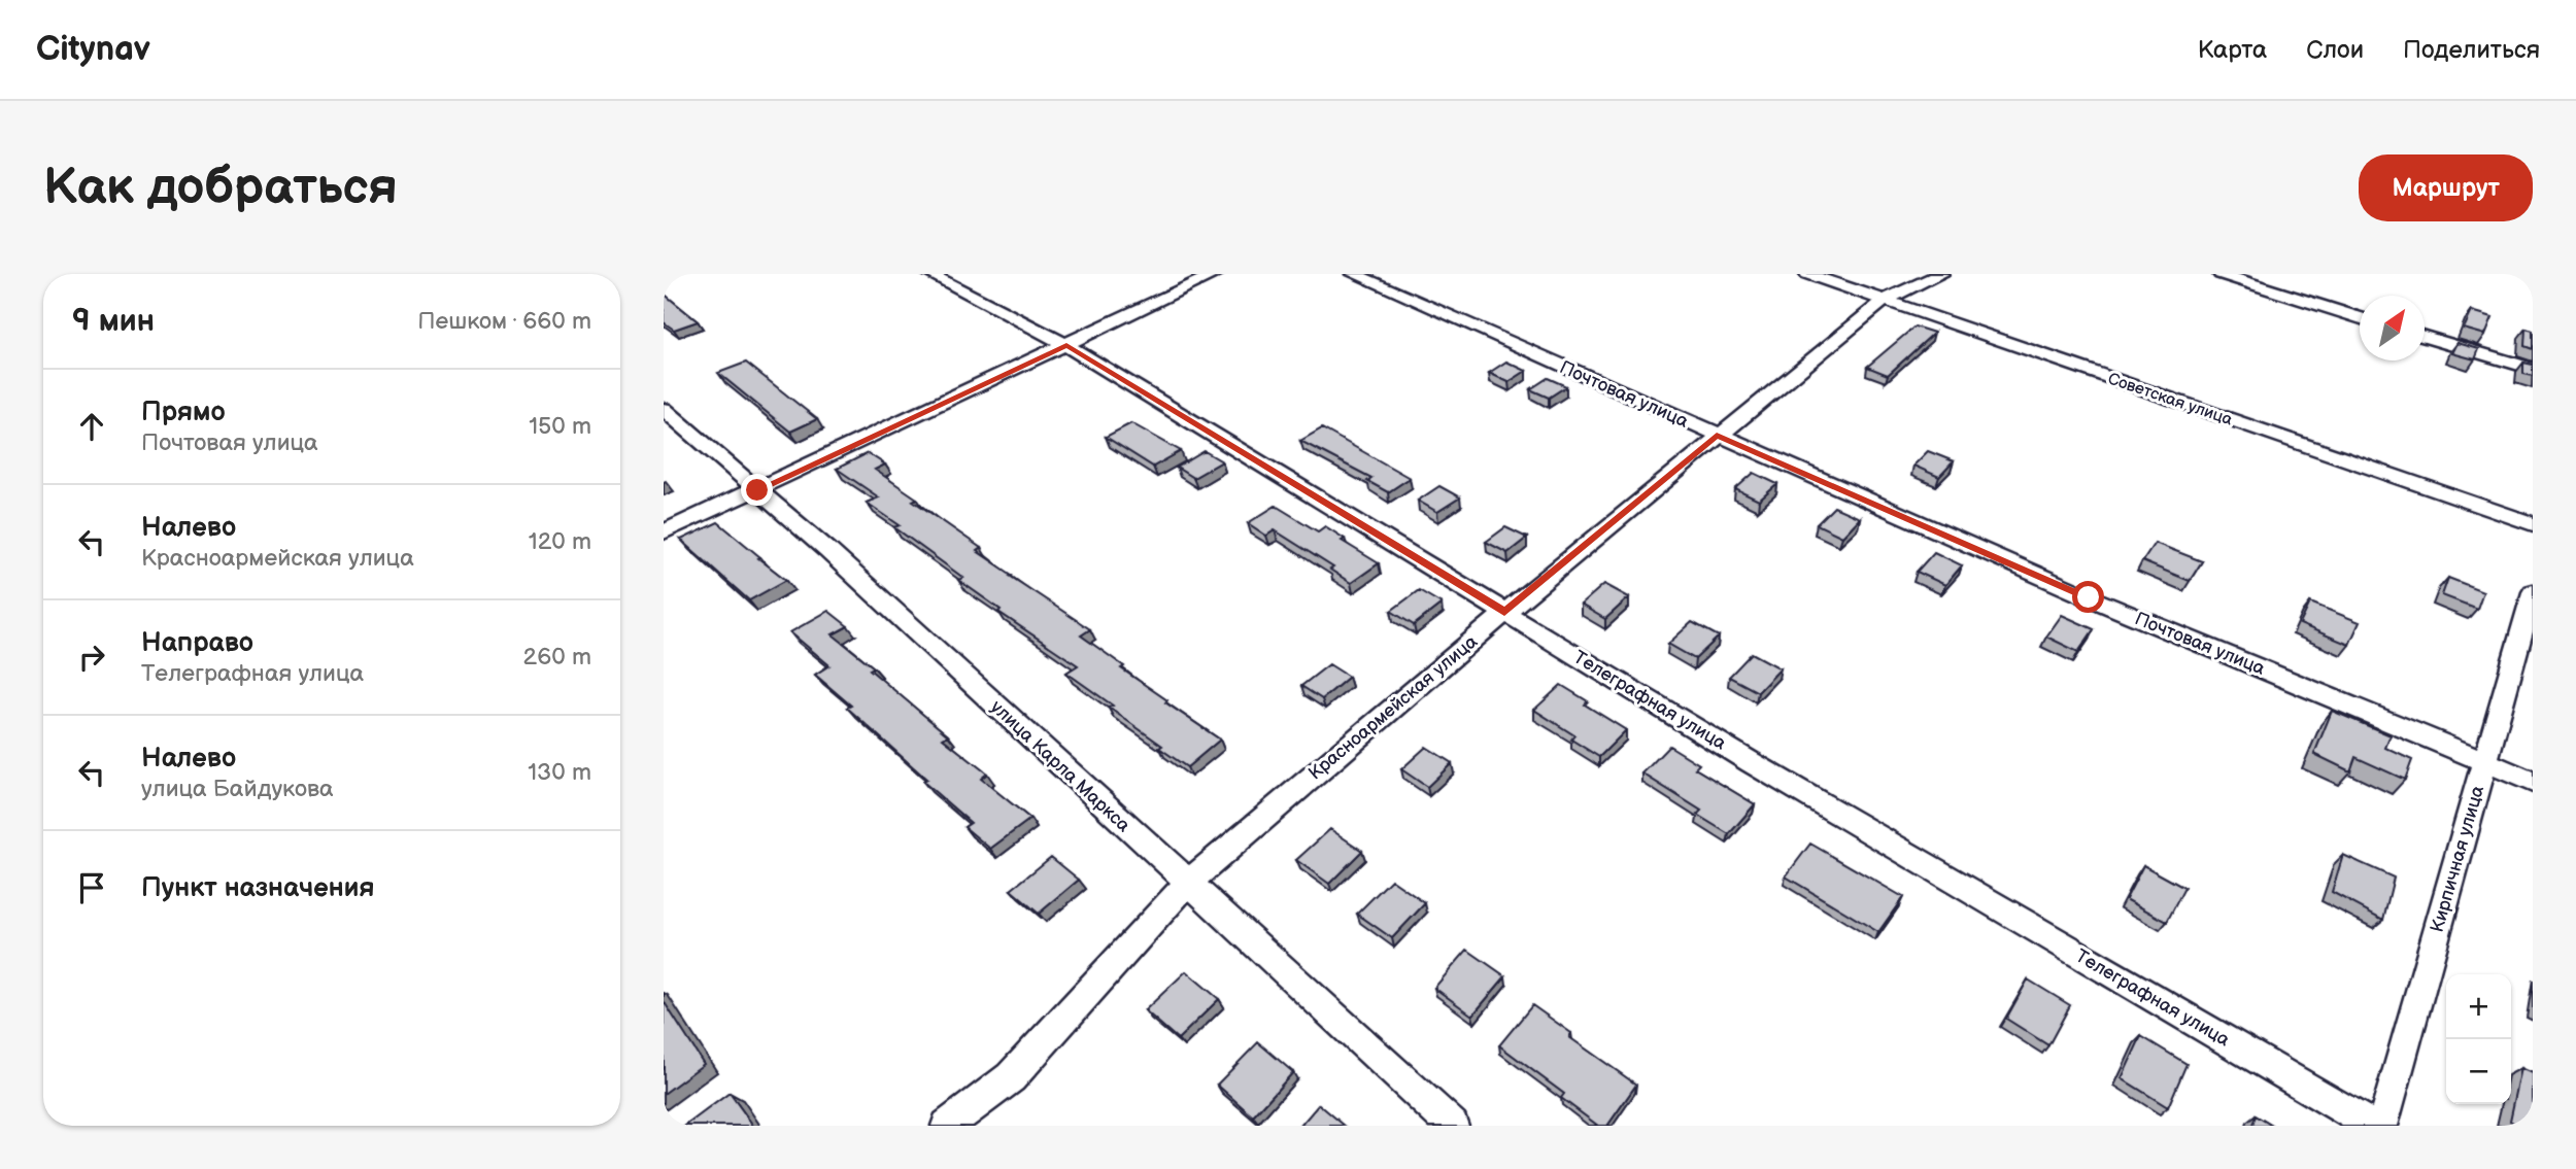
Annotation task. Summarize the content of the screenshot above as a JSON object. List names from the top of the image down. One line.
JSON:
{"streets":{"street":["Почтовая улица","Советская улица","Телеграфная улица","Красноармейская улица","улица Карла Маркса","Кирпичная улица"]},"crossings":[["Почтовая улица","Красноармейская улица"],["Почтовая улица","Кирпичная улица"],["Советская улица","Красноармейская улица"],["Телеграфная улица","Красноармейская улица"],["Красноармейская улица","улица Карла Маркса"]],"north":"top right","page":{"header":"Citynav","nav":["Карта","Слои","Поделиться"],"buttons":"Маршрут","title":"Как добраться","heading":["9 мин","Пешком · 660 m"],"list":[["Прямо","Почтовая улица","150 m"],["Налево","Красноармейская улица","120 m"],["Направо","Телеграфная улица","260 m"],["Налево","улица Байдукова","130 m"],"Пункт назначения"],"map_buttons":["+","−"]}}
